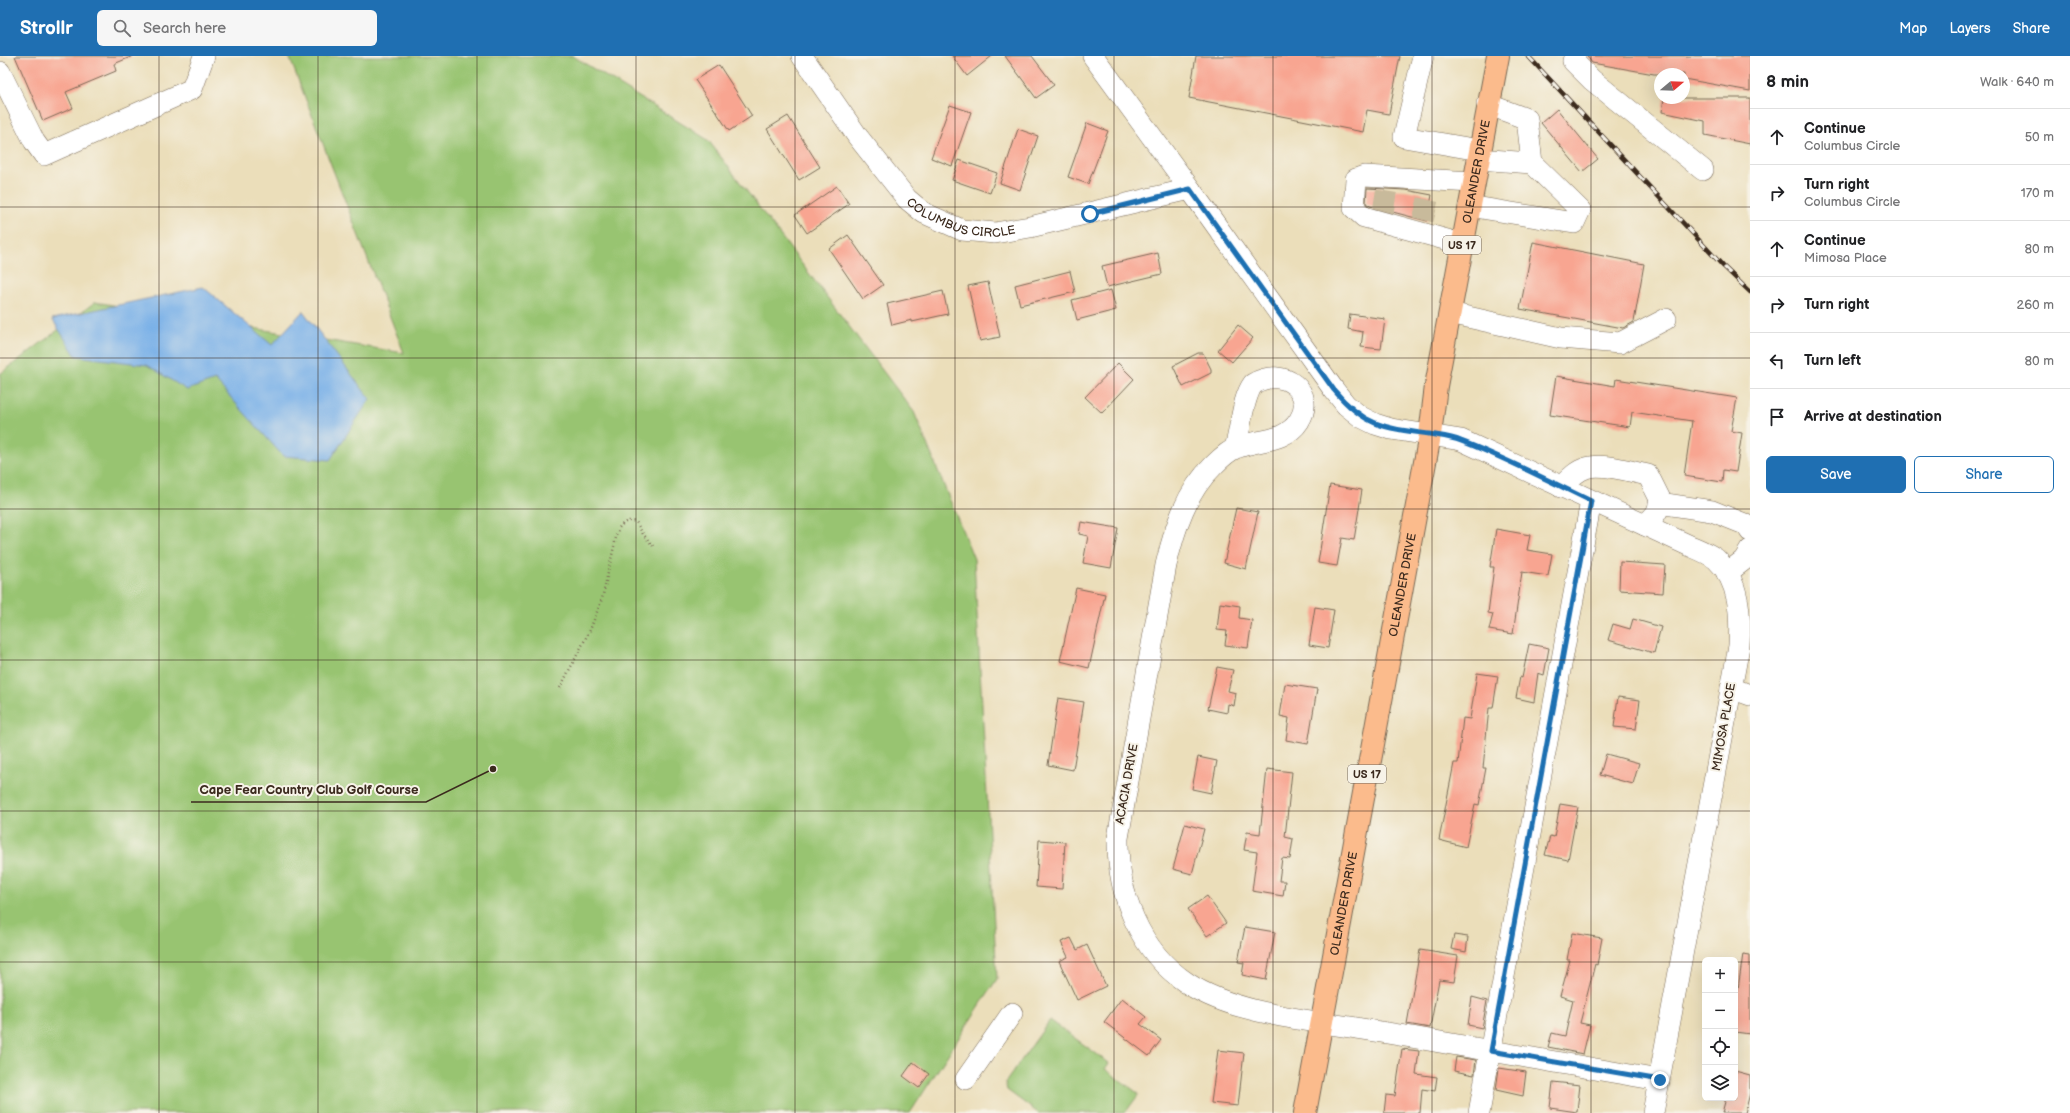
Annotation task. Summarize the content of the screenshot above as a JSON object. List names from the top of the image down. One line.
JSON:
{"streets":{"main road":["OLEANDER DRIVE","US 17"],"street":["COLUMBUS CIRCLE","MIMOSA PLACE","ACACIA DRIVE"]},"crossings":[["OLEANDER DRIVE","MIMOSA PLACE"],["OLEANDER DRIVE","ACACIA DRIVE"],["MIMOSA PLACE","ACACIA DRIVE"]],"places":["Cape Fear Country Club Golf Course"],"north":"right","page":{"header":"Strollr","search":"Search here","nav":["Map","Layers","Share"],"heading":["8 min","Walk · 640 m"],"list":[["Continue","Columbus Circle","50 m"],["Turn right","Columbus Circle","170 m"],["Continue","Mimosa Place","80 m"],["Turn right","260 m"],["Turn left","80 m"],"Arrive at destination"],"buttons":["Save","Share"],"map_buttons":["+","−"]}}
